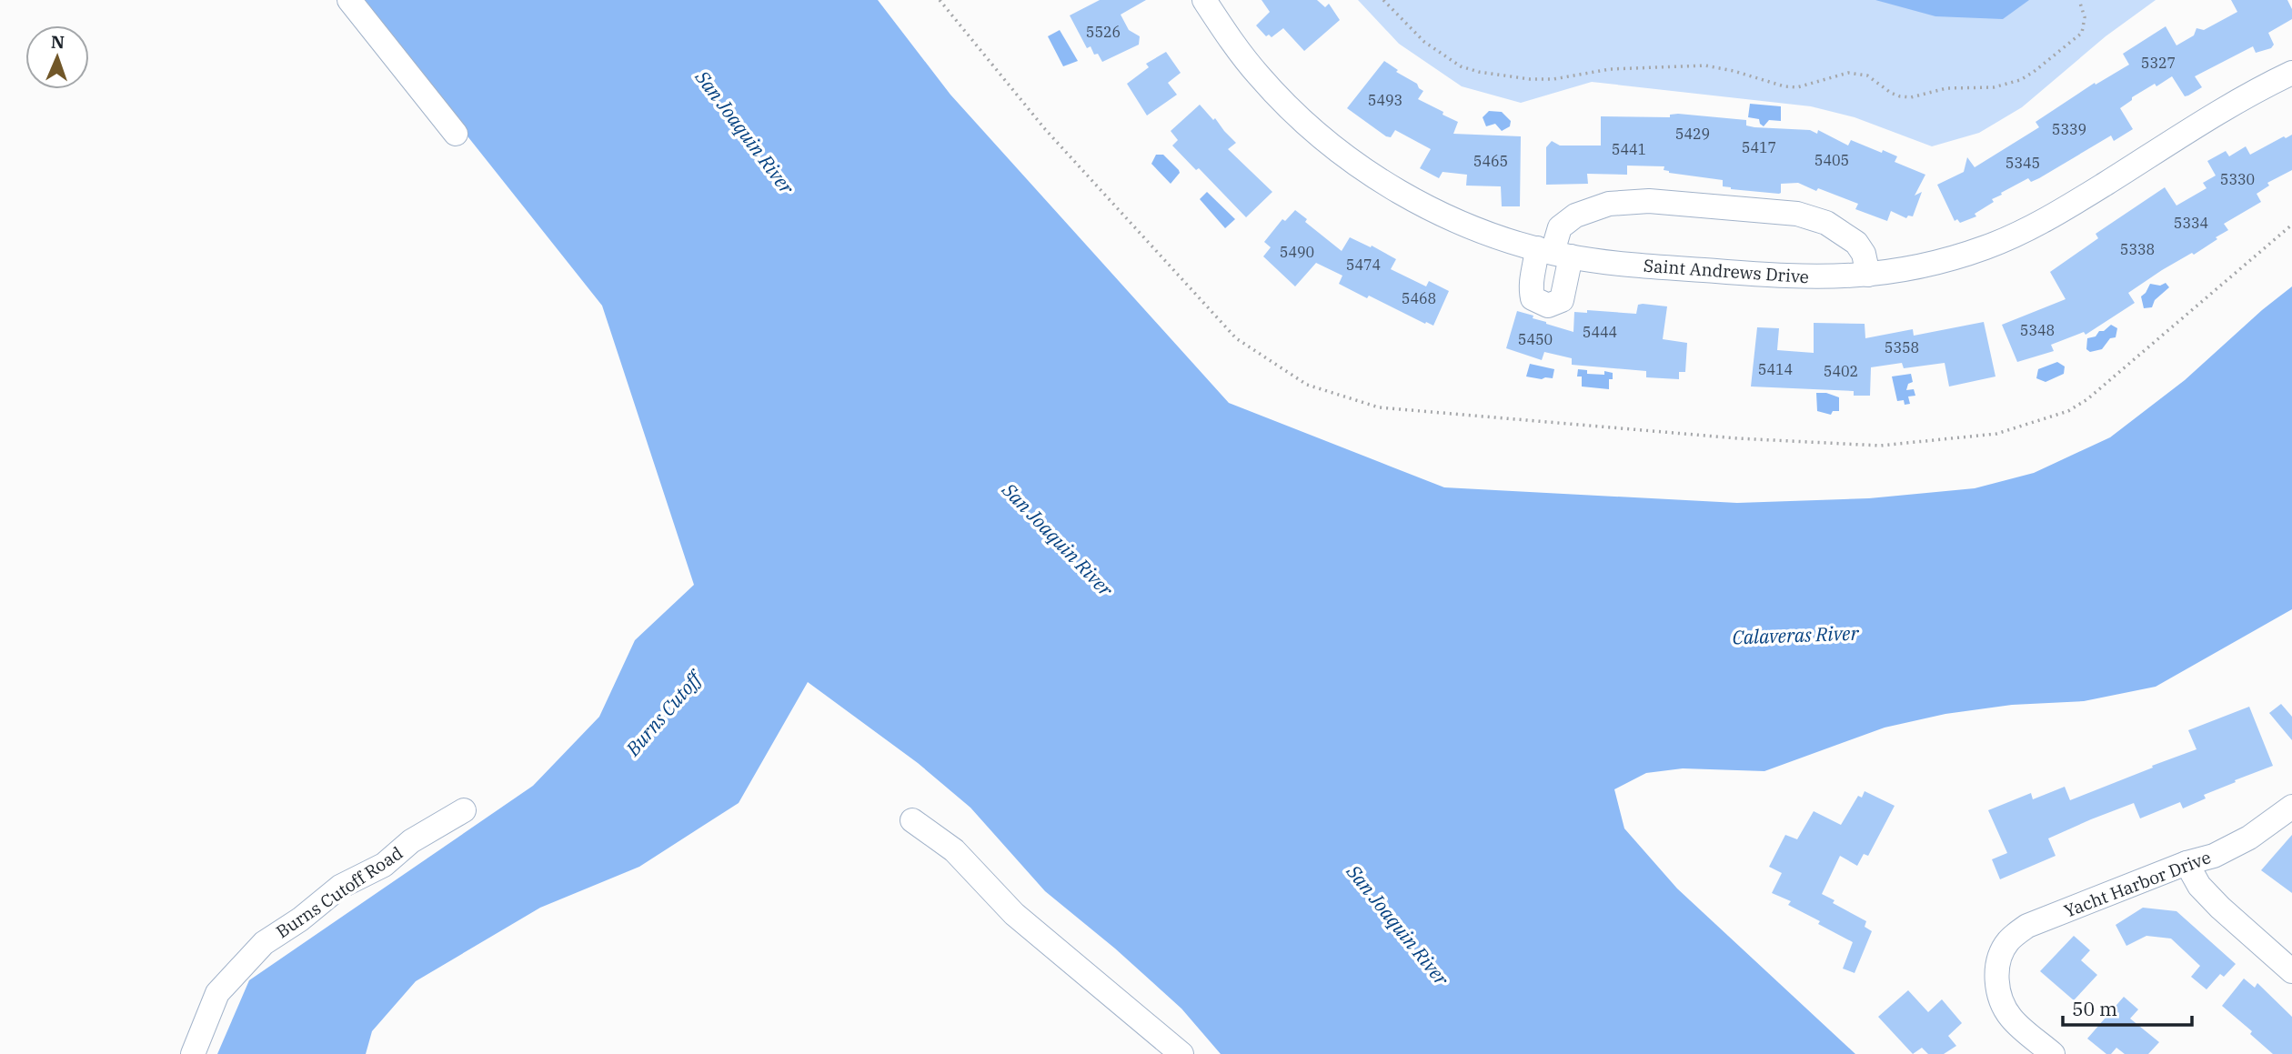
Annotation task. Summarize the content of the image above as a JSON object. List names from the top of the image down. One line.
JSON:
{"streets":{"street":["Saint Andrews Drive","Yacht Harbor Drive","Burns Cutoff Road"]},"water":["San Joaquin River","Calaveras River","Burns Cutoff"],"house_numbers":["5526","5327","5493","5339","5429","5417","5441","5405","5465","5345","5330","5334","5338","5490","5474","5468","5348","5444","5450","5358","5414","5402"],"scale_bar":"50 m","north":"top"}
